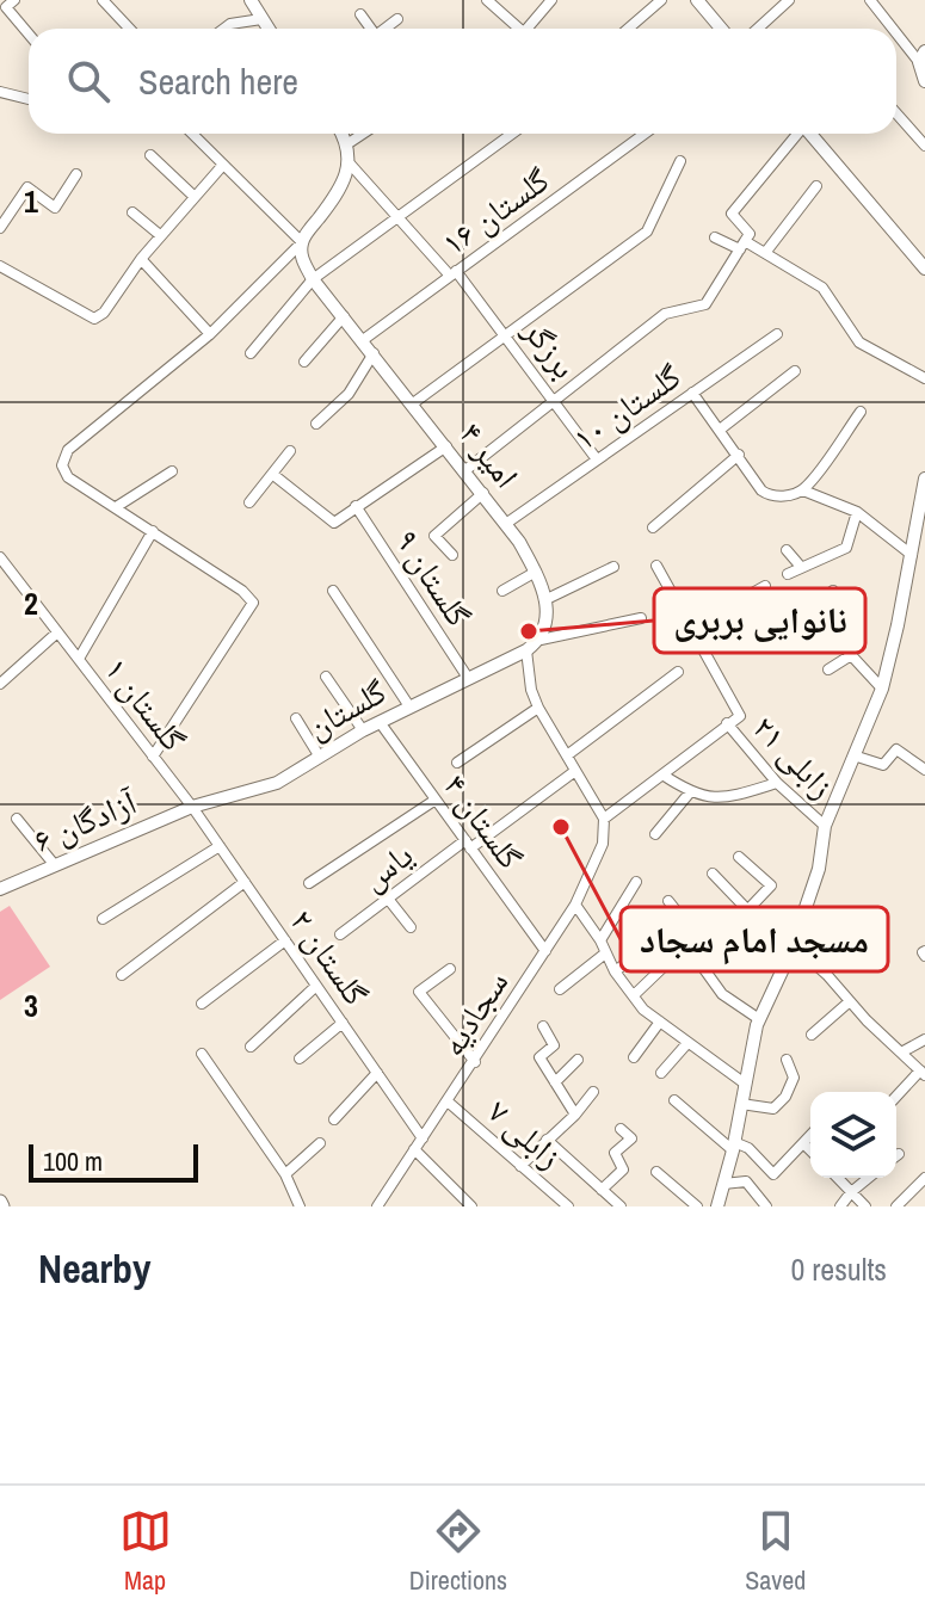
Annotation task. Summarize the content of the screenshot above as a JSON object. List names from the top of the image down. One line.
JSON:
{"streets":{"street":["گلستان ۱۶","برزگر","گلستان ۱۰","امیر ۴","گلستان ۹","گلستان ۱","گلستان","زابلی ۲۱","آزادگان ۶","گلستان ۴","یاس","گلستان ۲","سجادیه","زابلی ۷"]},"crossings":[["گلستان ۱۶","برزگر"],["گلستان ۱۶","امیر ۴"],["برزگر","گلستان ۱۰"],["گلستان ۱۰","امیر ۴"],["گلستان ۹","گلستان"],["گلستان ۱","گلستان"],["گلستان ۱","آزادگان ۶"],["گلستان ۱","گلستان ۲"],["گلستان","آزادگان ۶"],["گلستان","گلستان ۴"],["گلستان","گلستان ۲"],["آزادگان ۶","گلستان ۲"],["گلستان ۴","یاس"],["گلستان ۴","سجادیه"],["گلستان ۲","سجادیه"],["سجادیه","زابلی ۷"]],"places":["نانوایی بربری","مسجد امام سجاد"],"scale_bar":"100 m","page":{"search":"Search here","scale":"100 m","heading":["Nearby","0 results"],"nav":["Map","Directions","Saved"]},"grid":{"rows":["1","2","3"]}}
